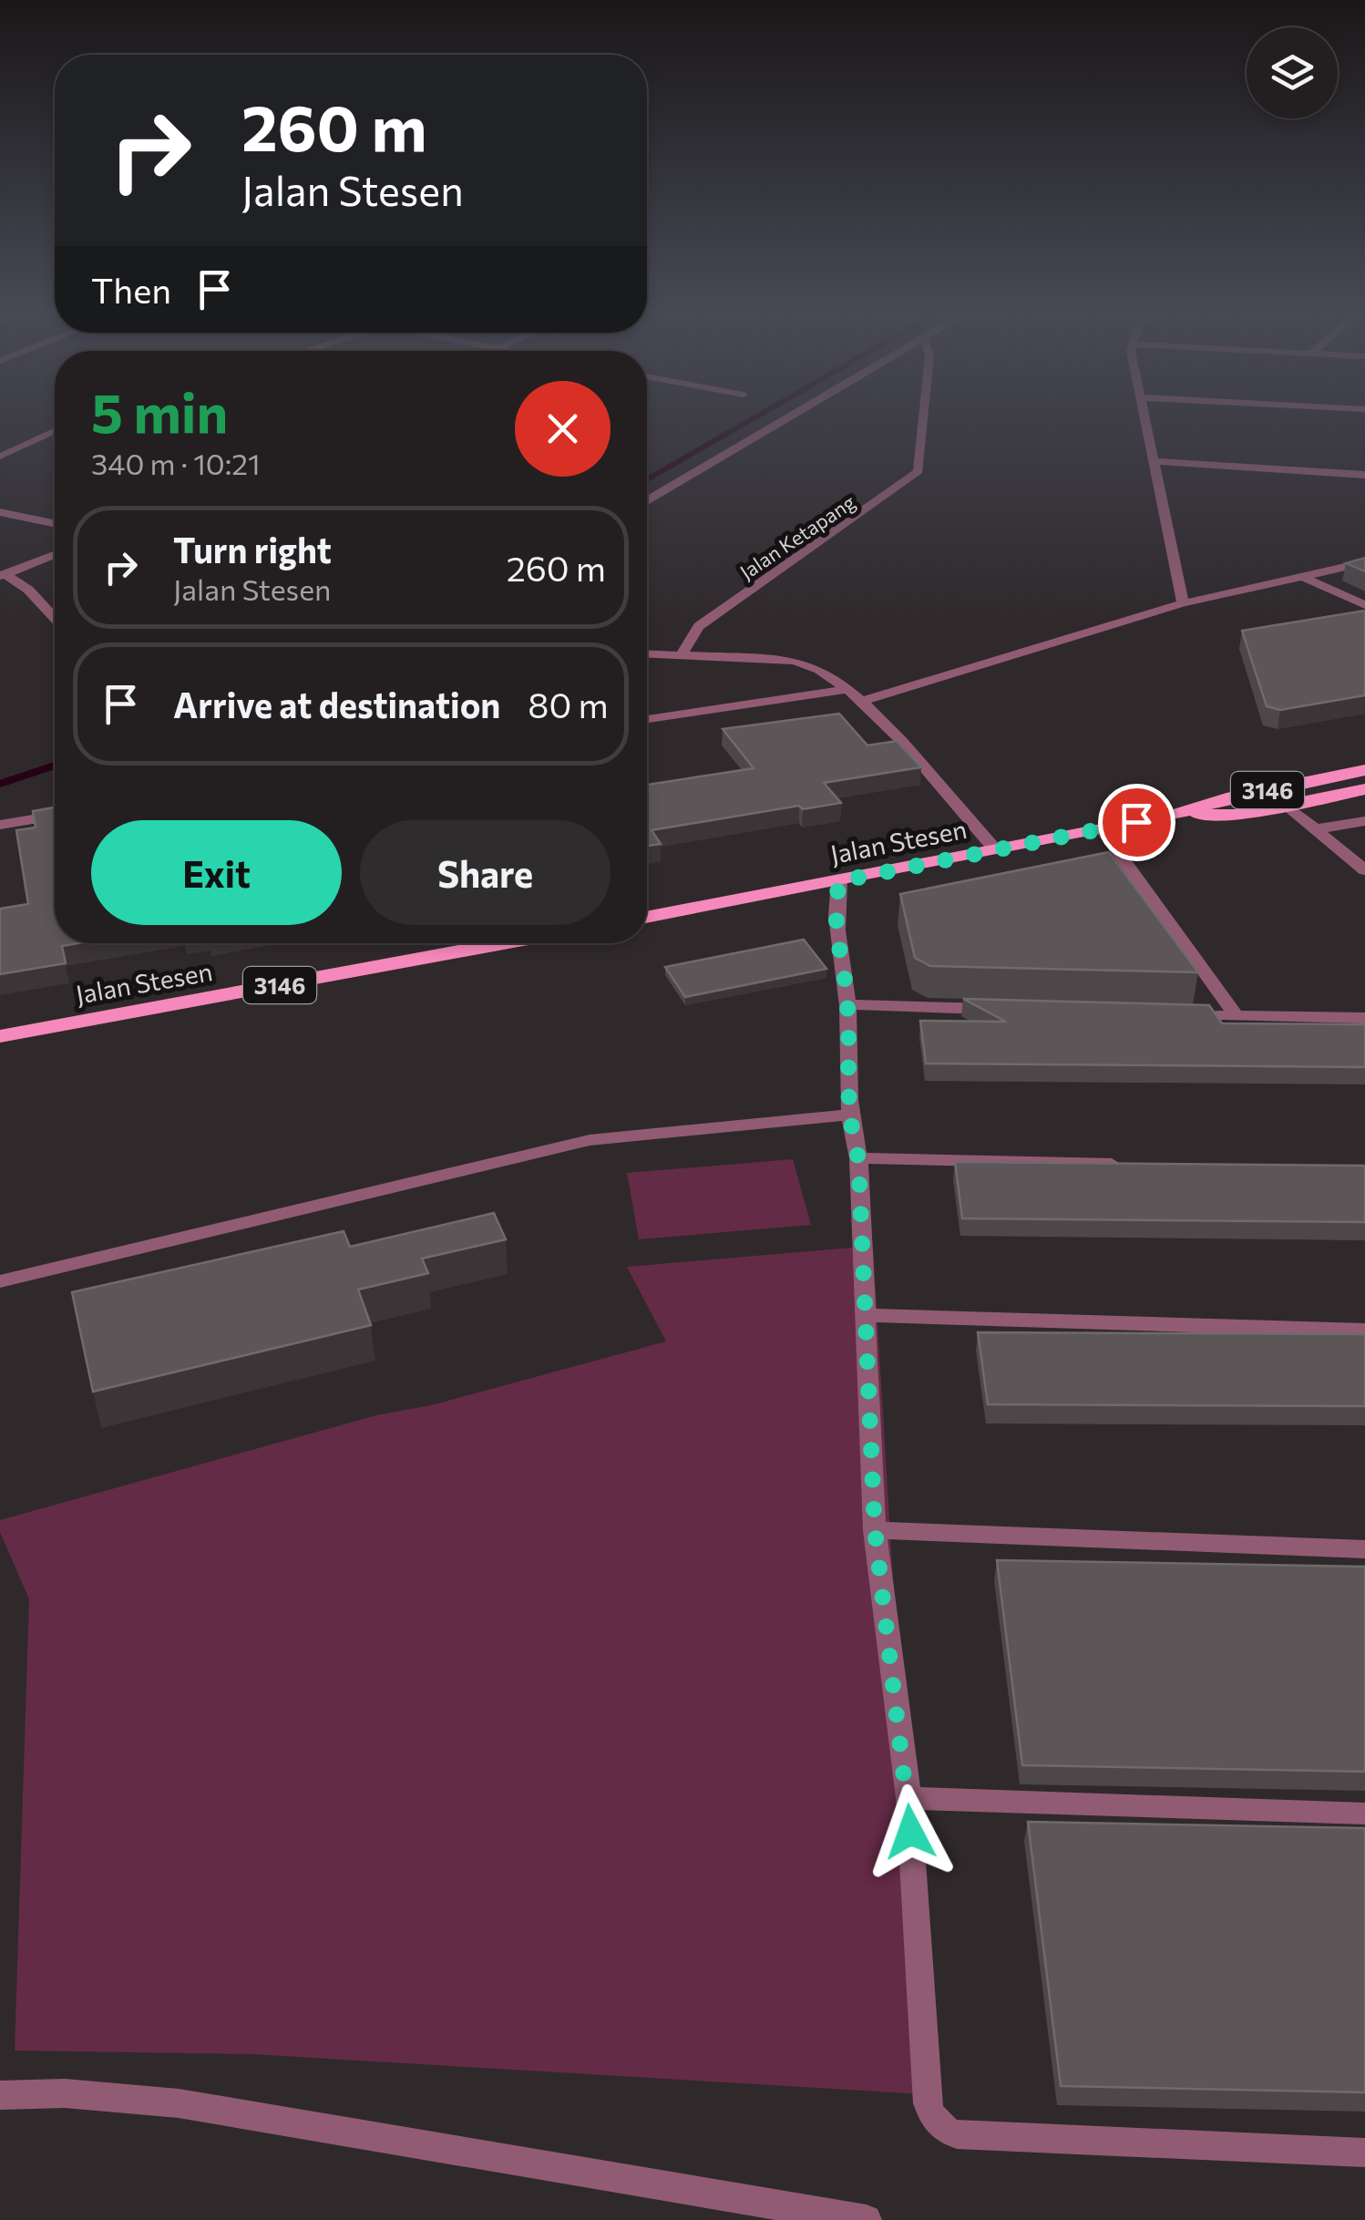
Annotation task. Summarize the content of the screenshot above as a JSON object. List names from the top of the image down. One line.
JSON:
{"streets":{"main road":["3146","Jalan Stesen"],"street":["Jalan Ketapang"]},"crossings":[["3146","Jalan Stesen"]],"page":{"turn":["260 m","Jalan Stesen"],"then":"Then","heading":["5 min","340 m · 10:21"],"list":[{"name":"Turn right","note":"Jalan Stesen","value":"260 m"},{"name":"Arrive at destination","value":"80 m"}],"buttons":["Exit","Share"]}}
